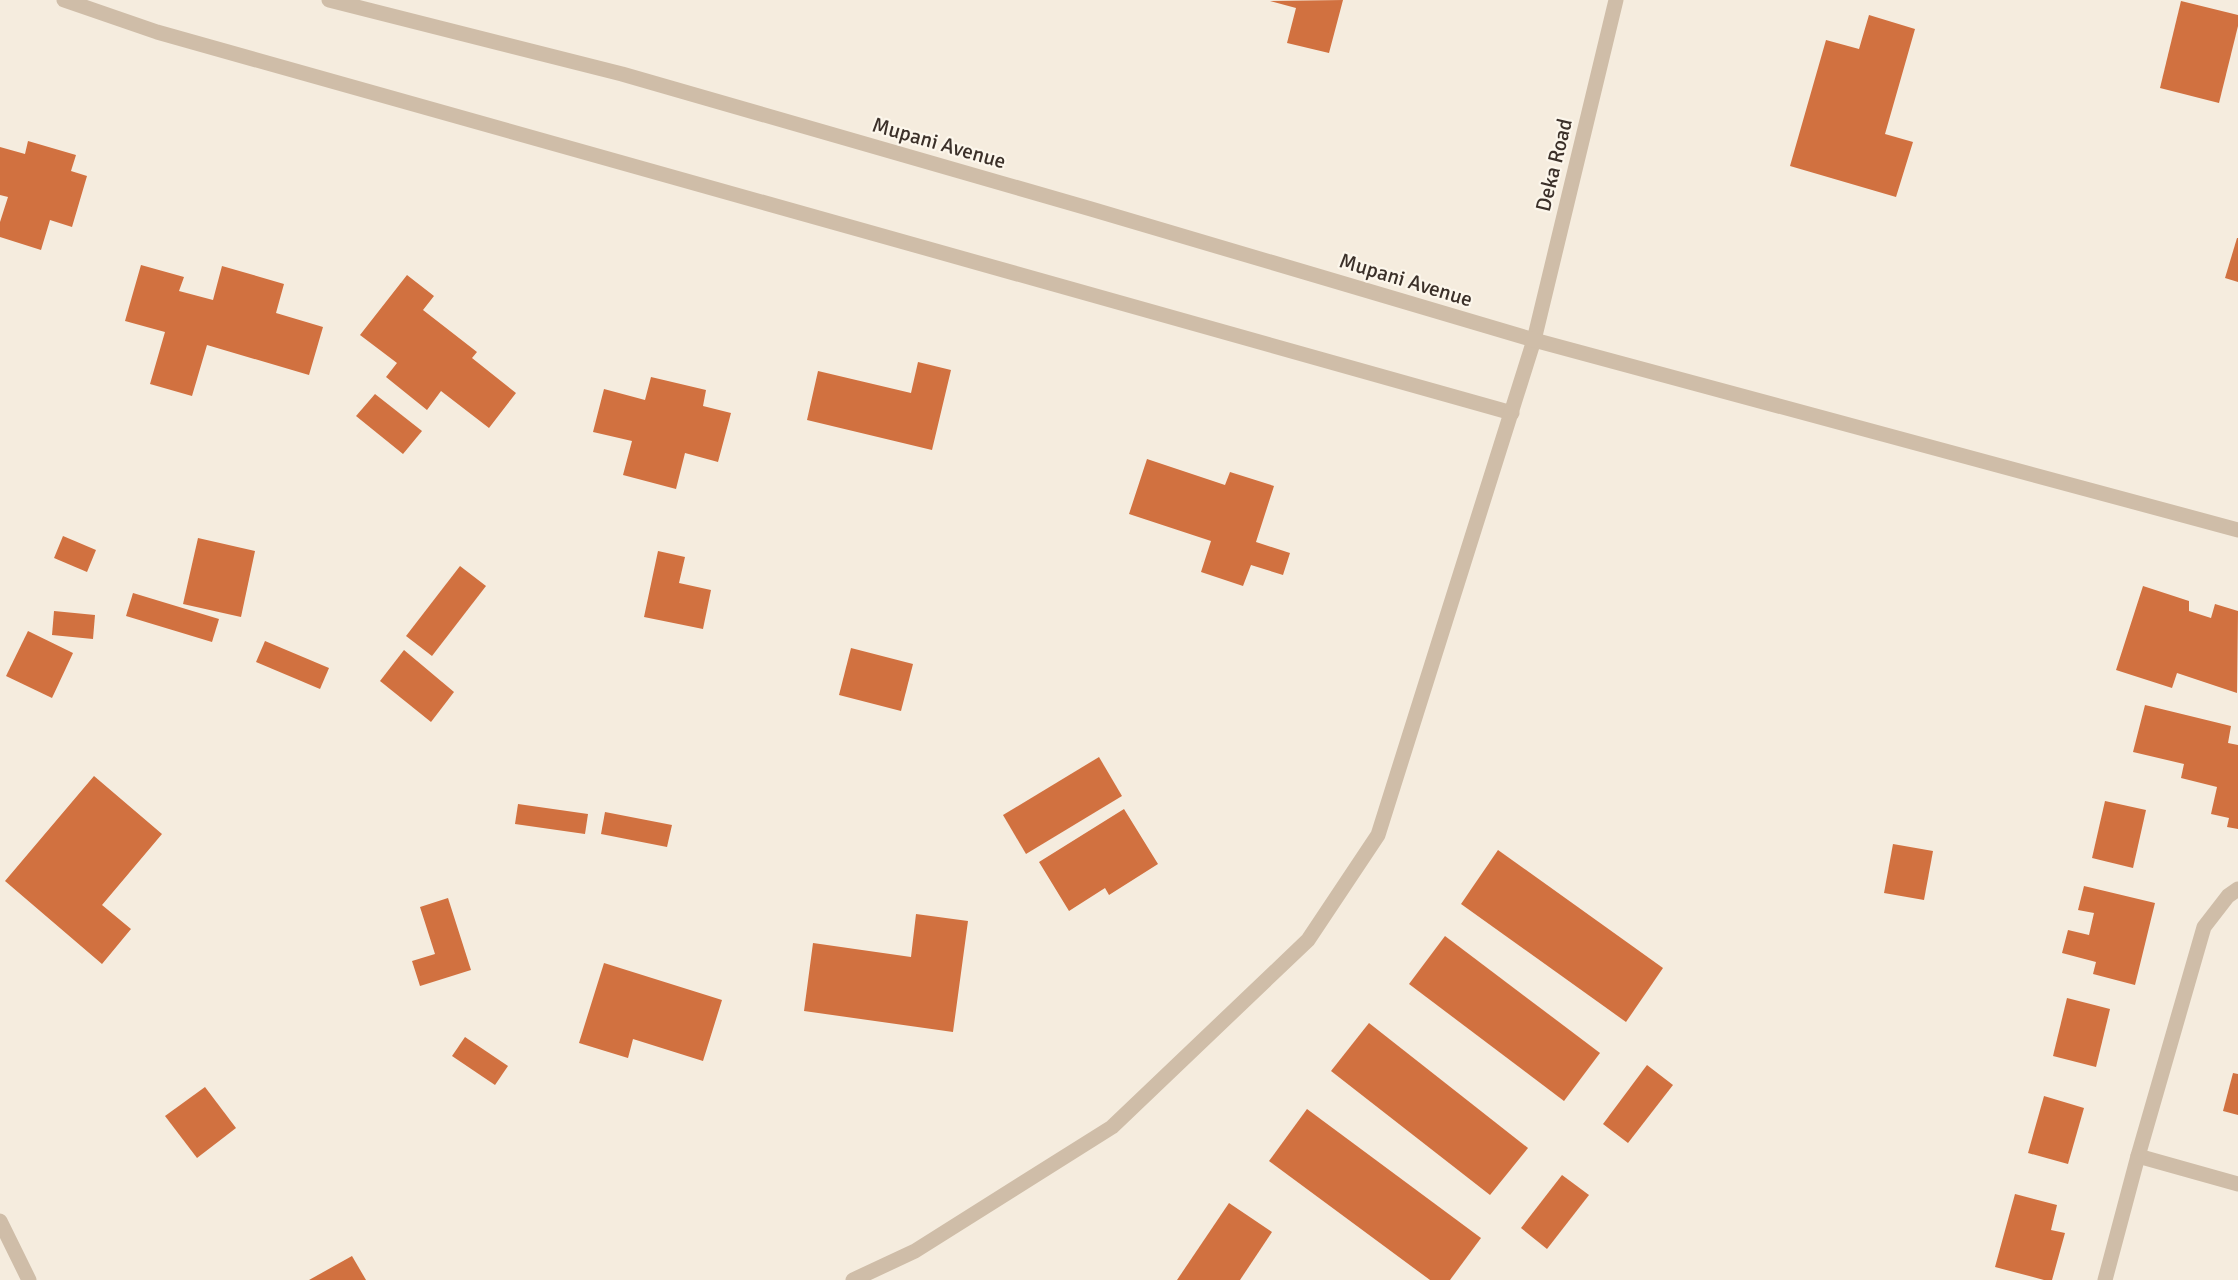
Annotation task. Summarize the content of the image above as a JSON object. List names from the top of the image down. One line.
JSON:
{"streets":{"street":["Mupani Avenue","Deka Road"]},"crossings":[["Mupani Avenue","Deka Road"]]}
